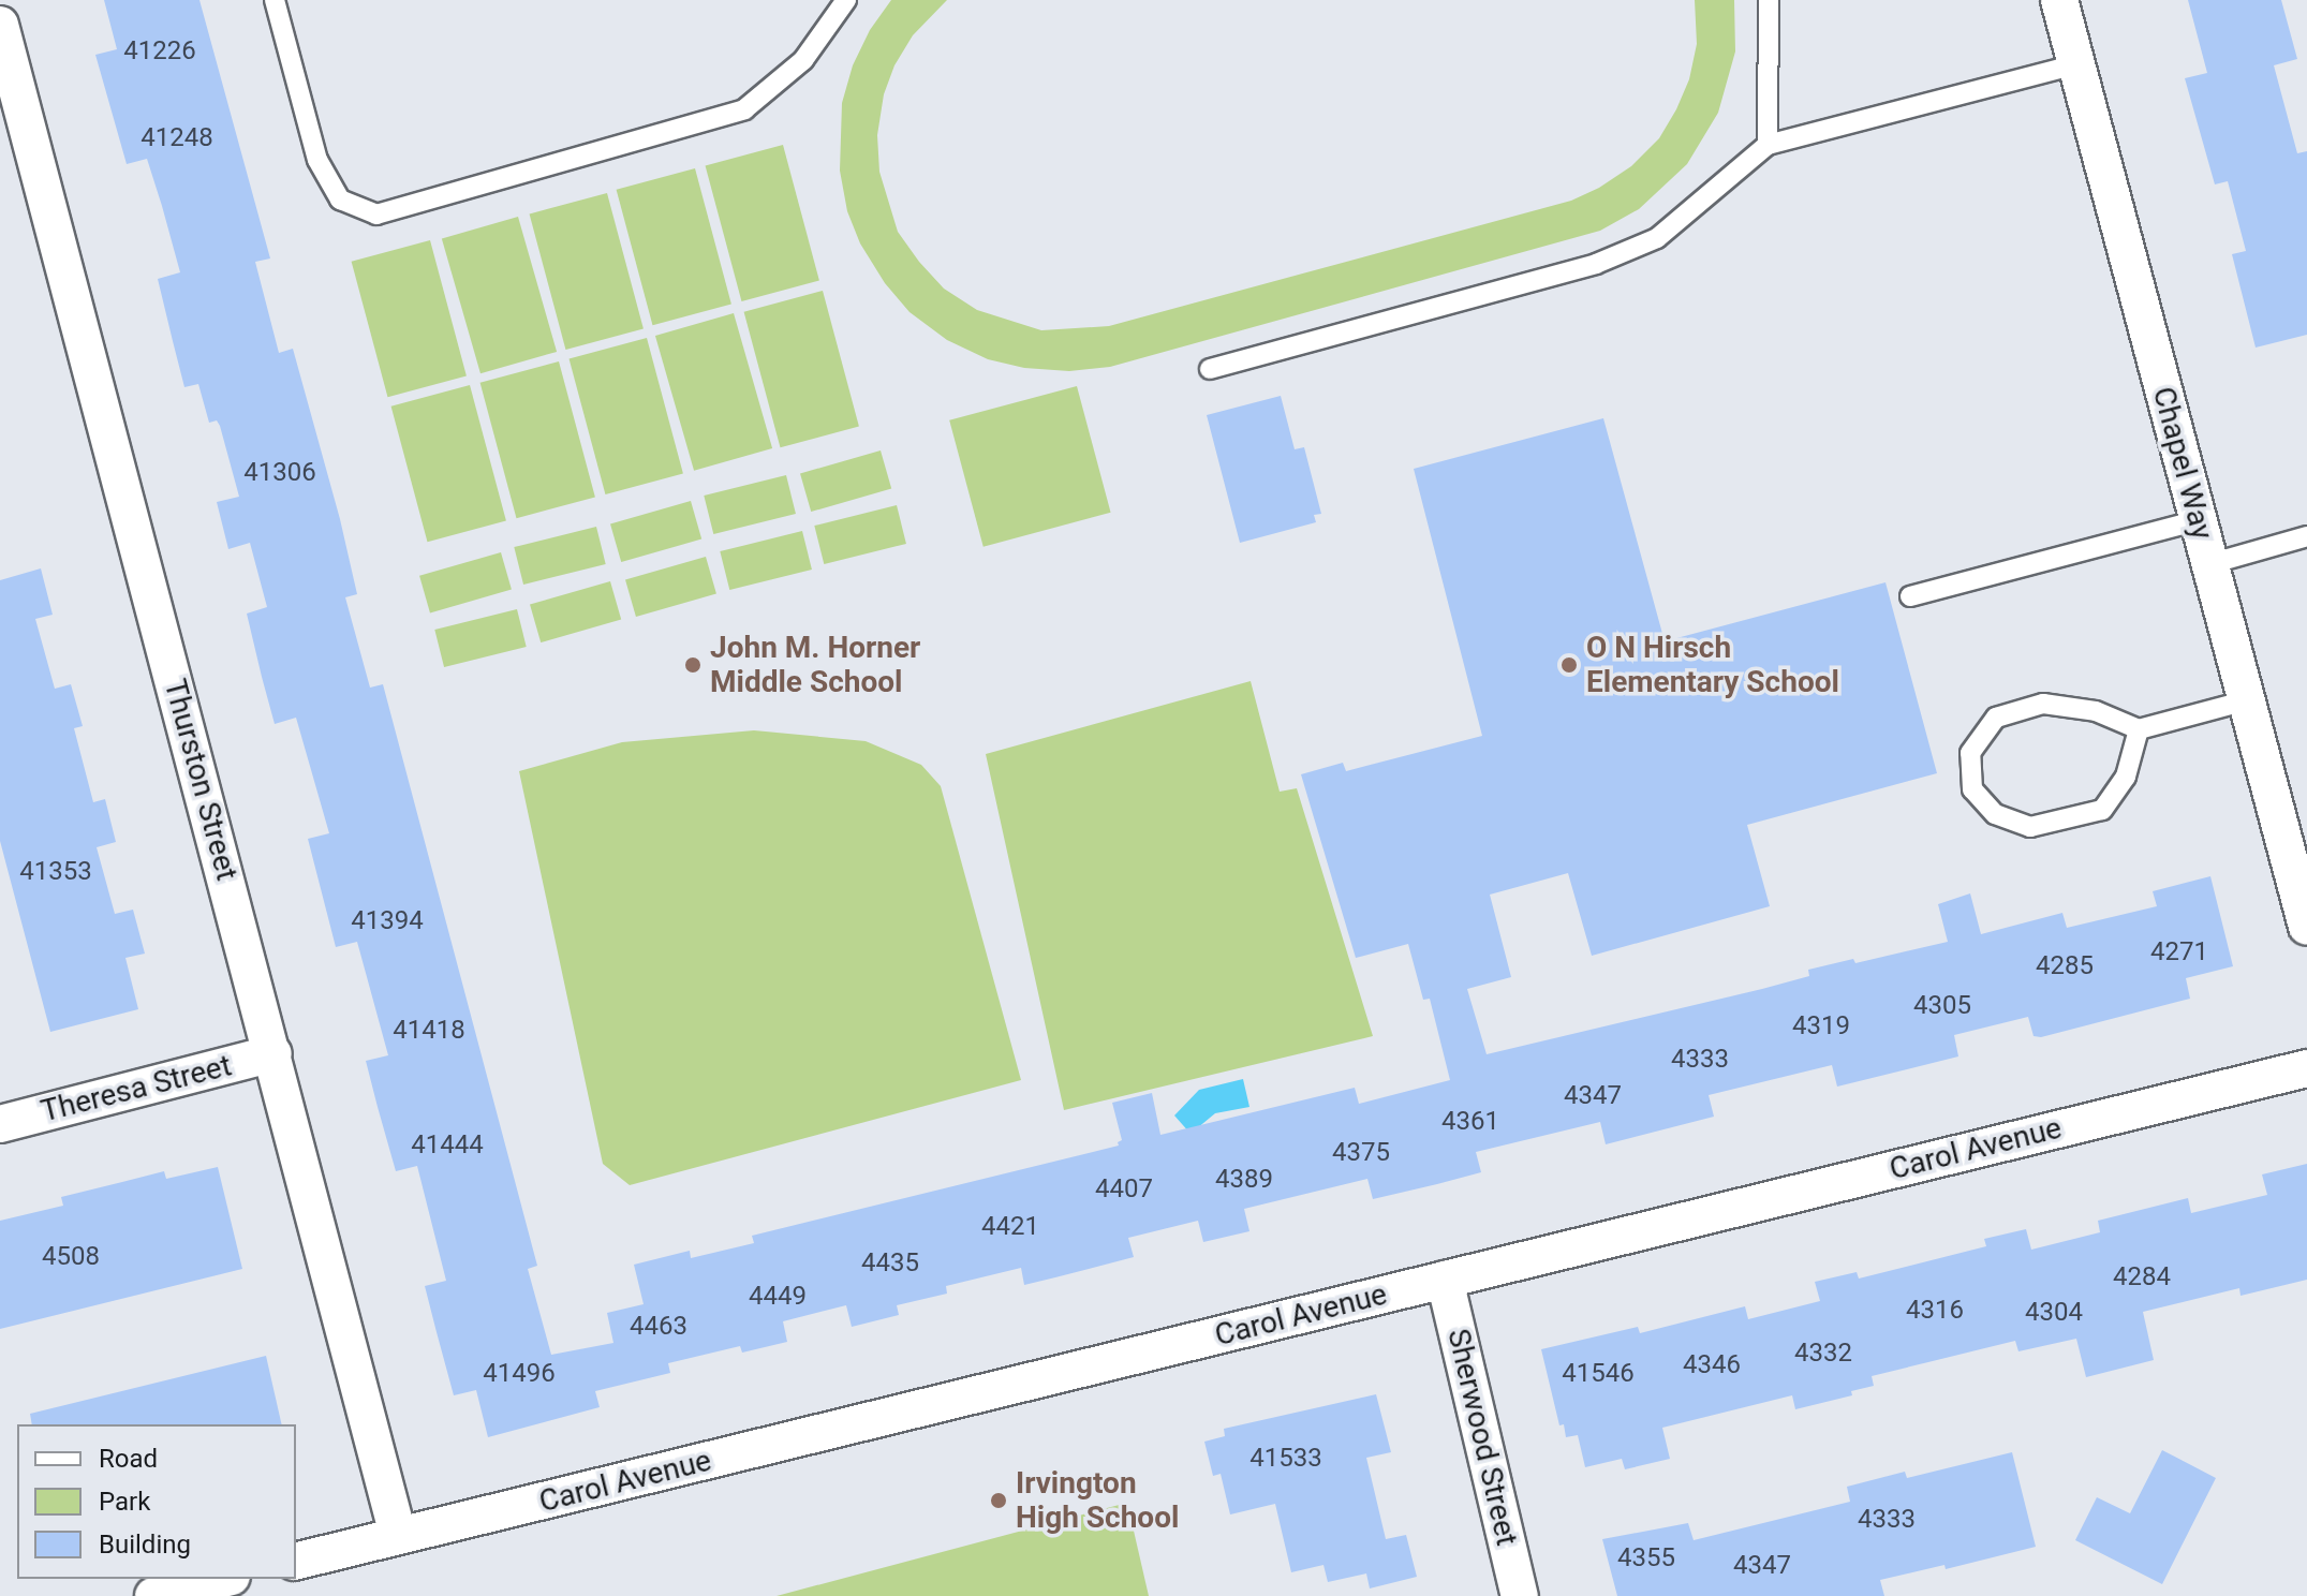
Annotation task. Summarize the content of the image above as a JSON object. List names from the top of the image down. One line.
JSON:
{"streets":{"street":["Chapel Way","Thurston Street","Theresa Street","Carol Avenue","Sherwood Street"]},"crossings":[["Thurston Street","Theresa Street"],["Thurston Street","Carol Avenue"],["Carol Avenue","Sherwood Street"]],"places":["John M. Horner Middle School","O N Hirsch Elementary School","Irvington High School"],"house_numbers":["41226","41248","41306","41353","41394","4271","4285","4305","4319","41418","4333","4347","4361","41444","4375","4389","4407","4421","4508","4435","4284","4449","4316","4304","4463","4332","4346","41496","41546","41533","4333","4355","4347"],"legend":["Road","Park","Building"]}
